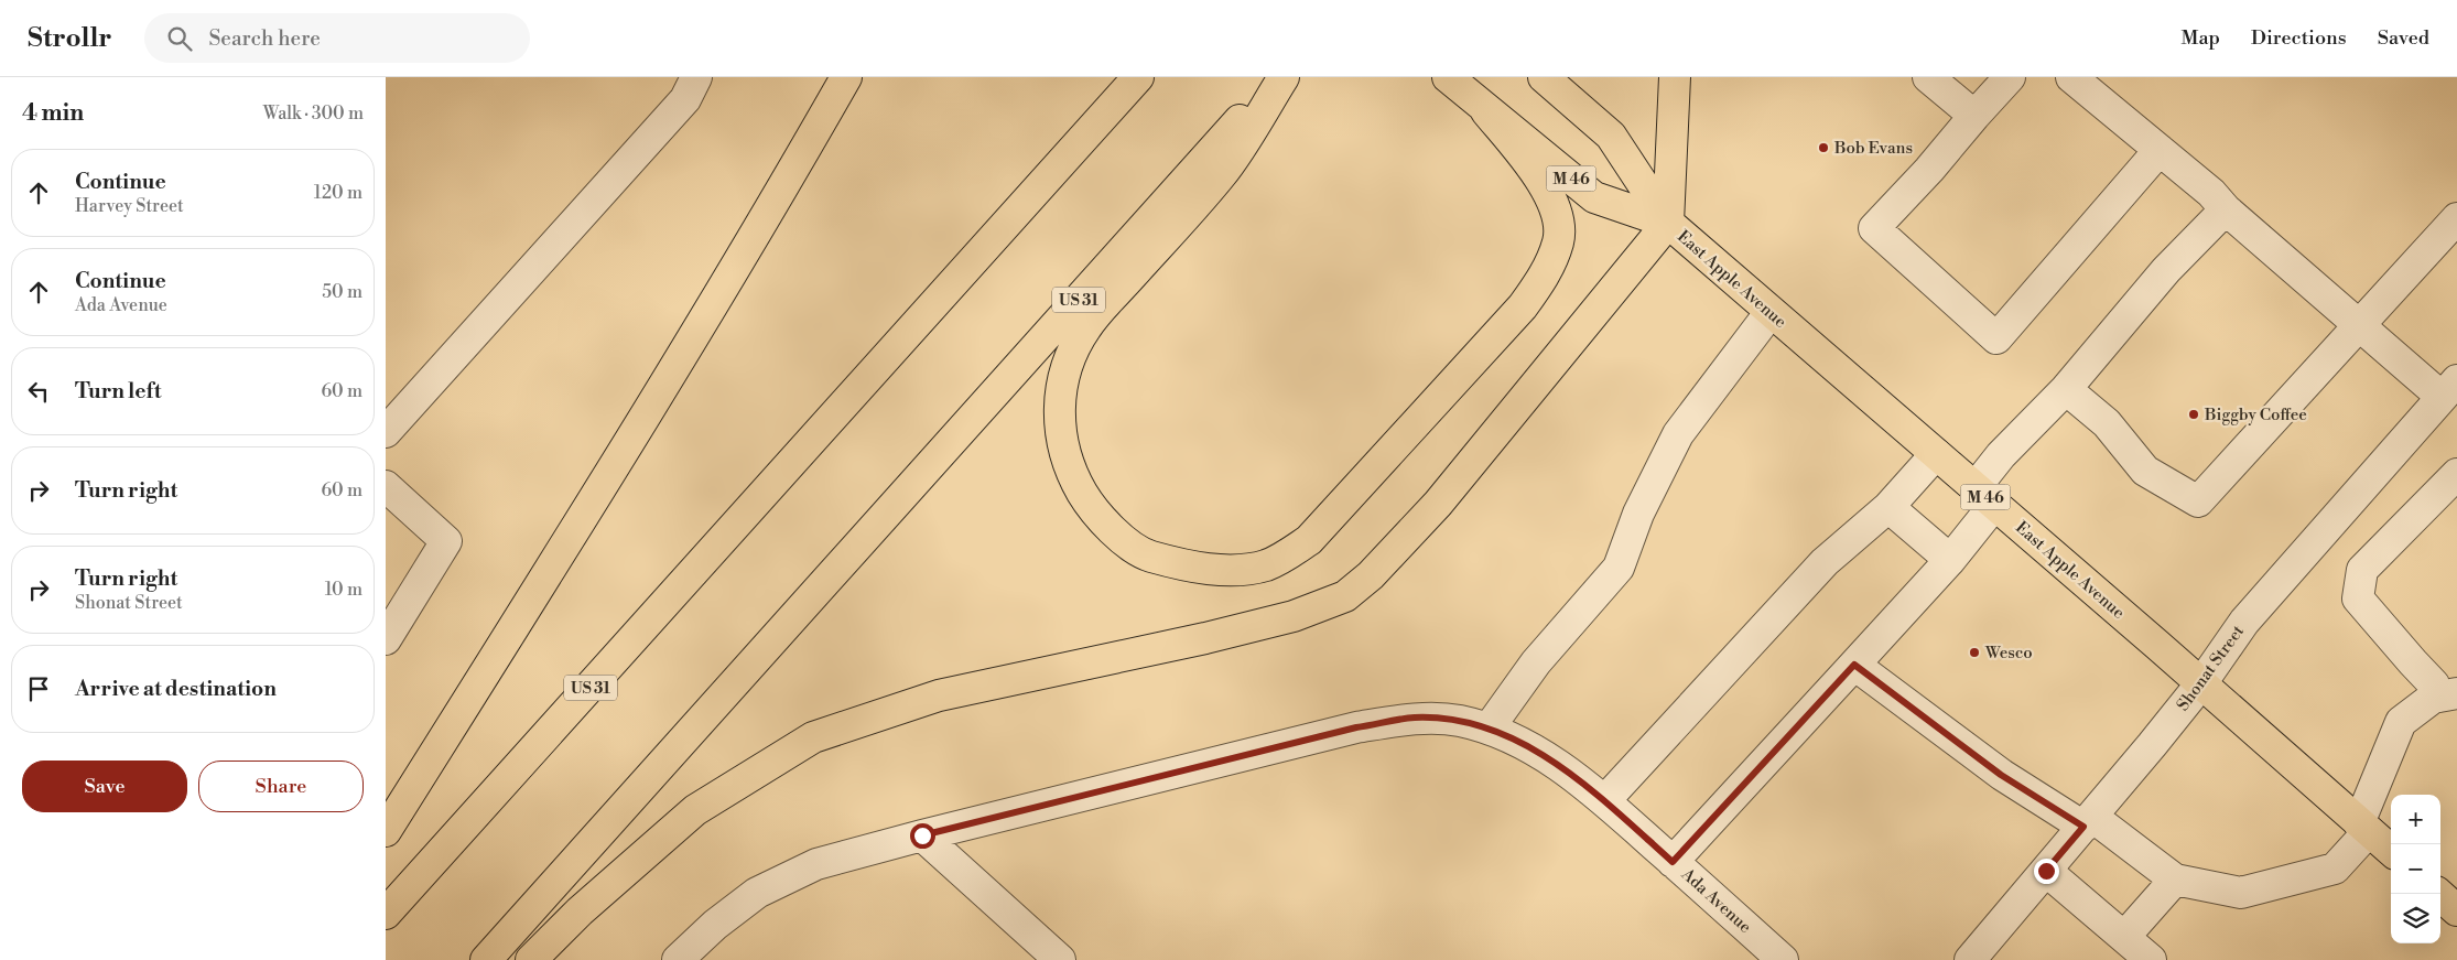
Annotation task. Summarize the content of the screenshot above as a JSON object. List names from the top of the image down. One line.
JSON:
{"streets":{"highway":["M 46","East Apple Avenue","US 31"],"street":["Shonat Street","Ada Avenue"]},"crossings":[["East Apple Avenue","Shonat Street"]],"places":["Bob Evans","Biggby Coffee","Wesco"],"page":{"header":"Strollr","search":"Search here","nav":["Map","Directions","Saved"],"heading":["4 min","Walk · 300 m"],"list":[["Continue","Harvey Street","120 m"],["Continue","Ada Avenue","50 m"],["Turn left","60 m"],["Turn right","60 m"],["Turn right","Shonat Street","10 m"],"Arrive at destination"],"buttons":["Save","Share"],"map_buttons":["+","−"]}}
